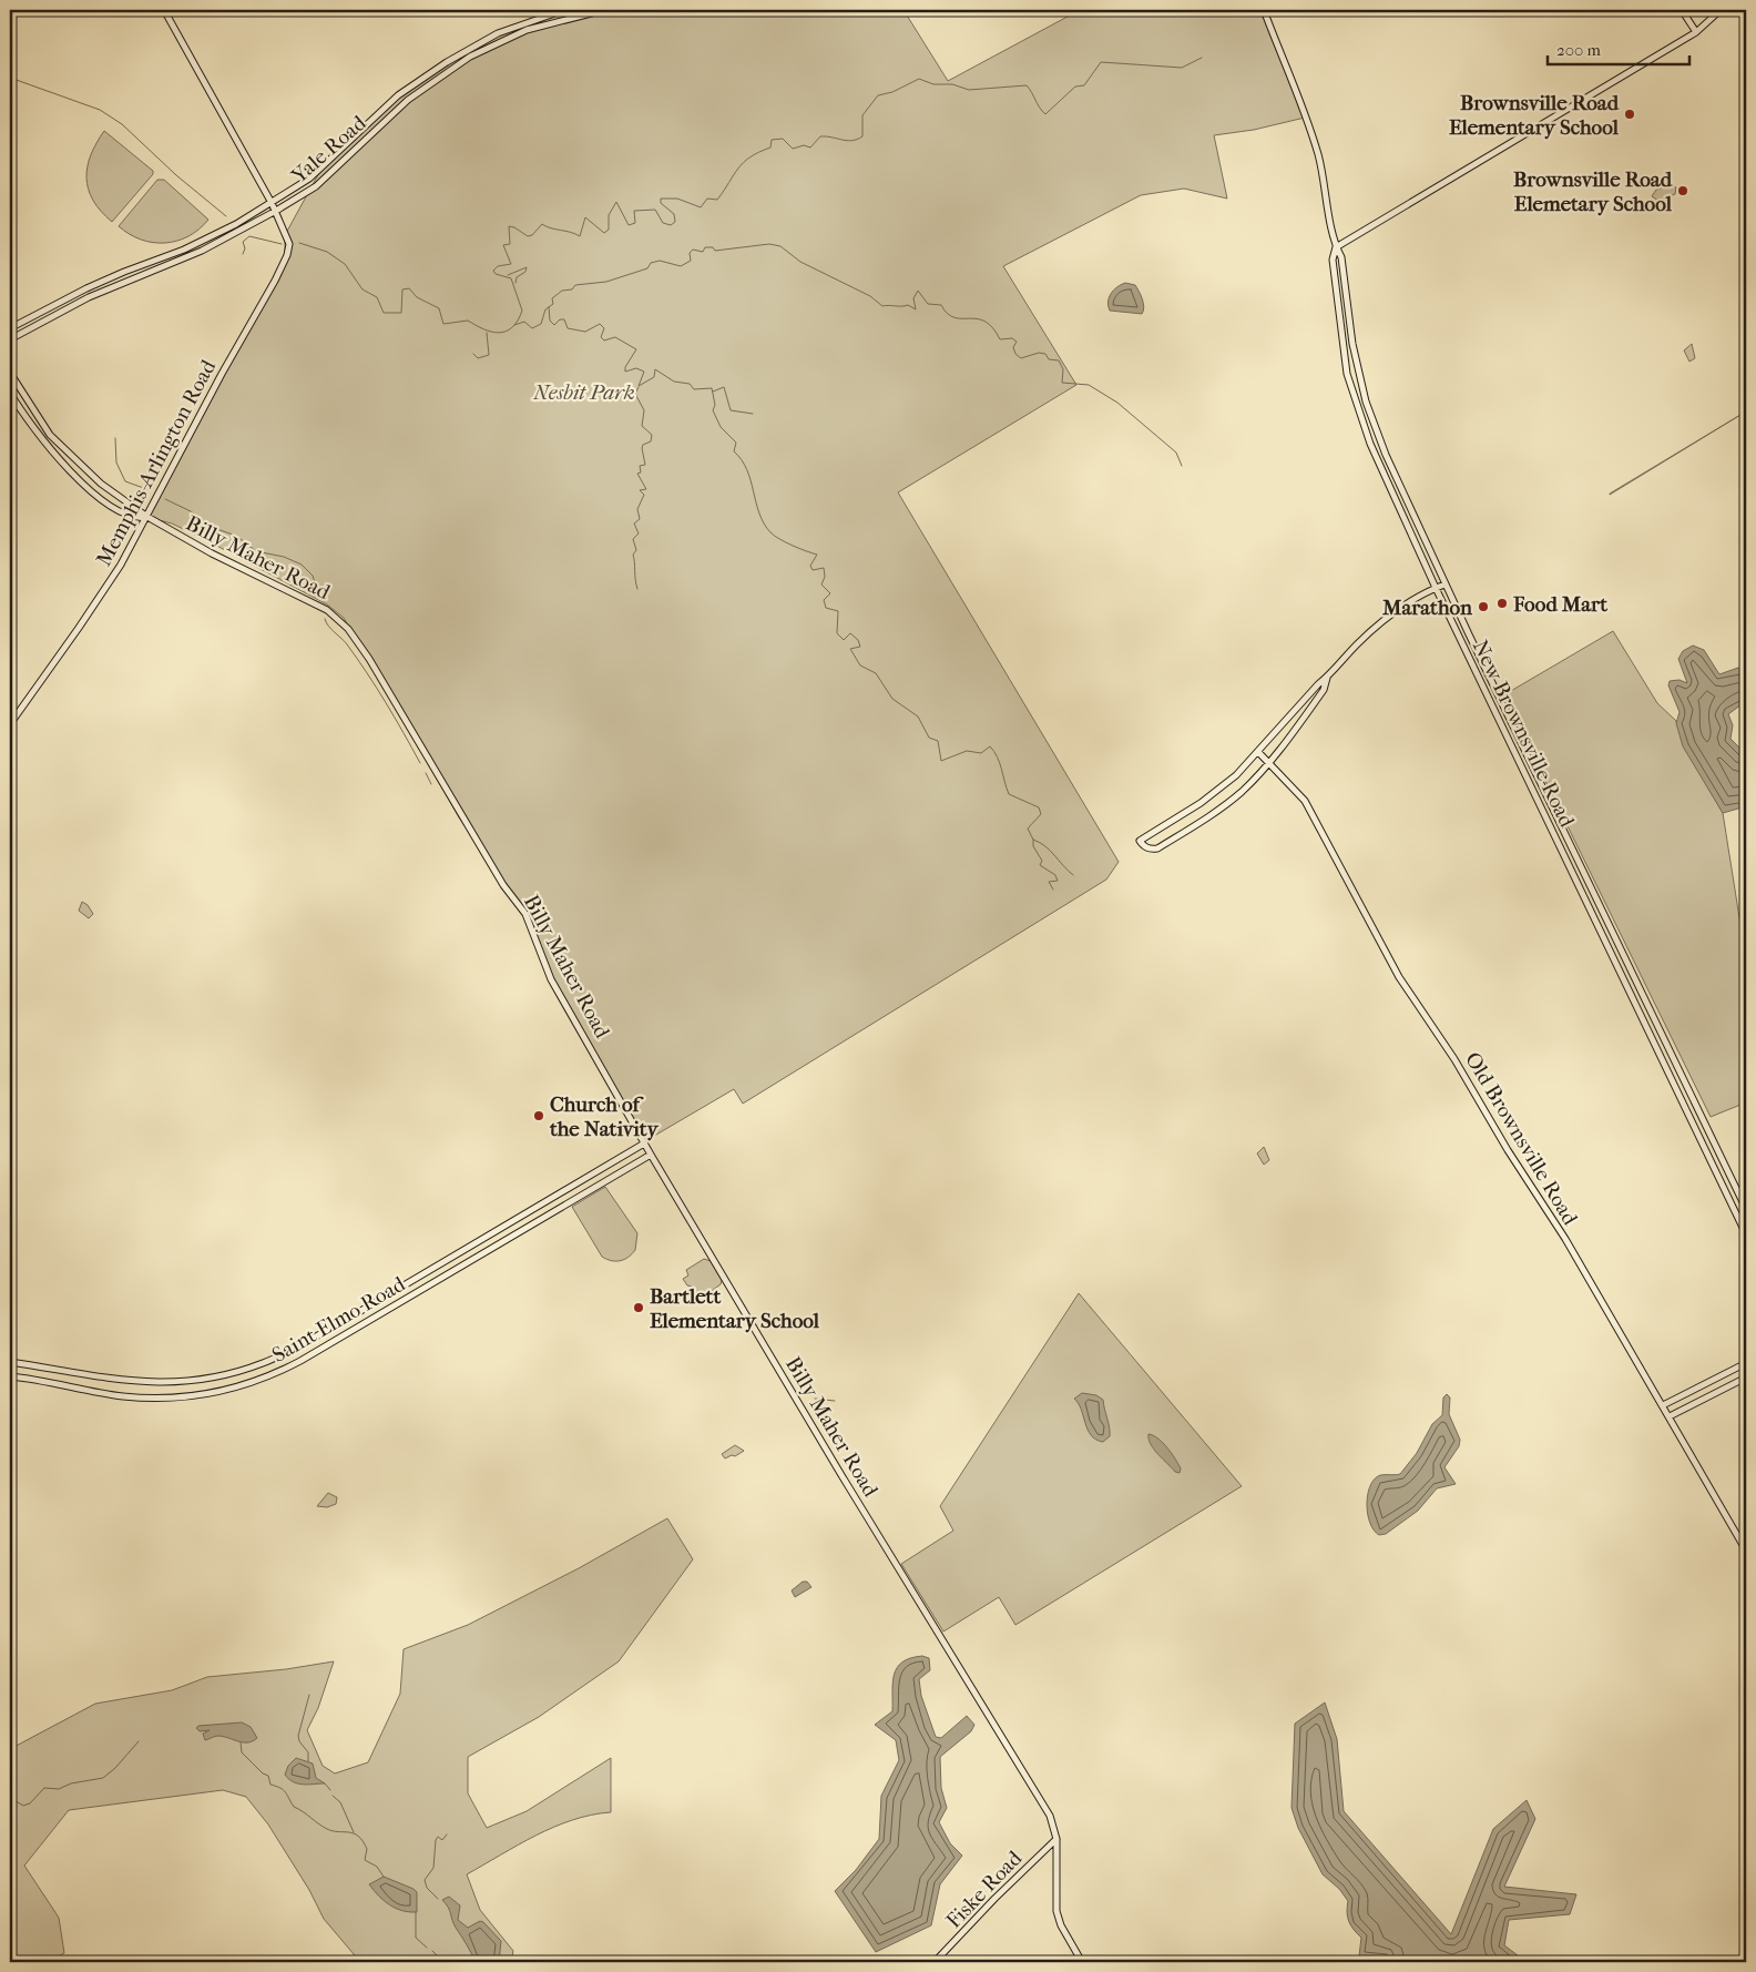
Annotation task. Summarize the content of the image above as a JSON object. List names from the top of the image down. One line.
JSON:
{"streets":{"main road":["Yale Road","Memphis-Arlington Road","Billy Maher Road","New Brownsville Road","Old Brownsville Road","Saint Elmo Road","Fiske Road"]},"crossings":[["Yale Road","Memphis-Arlington Road"],["Memphis-Arlington Road","Billy Maher Road"],["Billy Maher Road","Saint Elmo Road"],["Billy Maher Road","Fiske Road"]],"parks":["Nesbit Park"],"places":["Brownsville Road Elementary School","Brownsville Road Elemetary School","Food Mart","Marathon","Church of the Nativity","Bartlett Elementary School"],"scale_bar":"200 m"}
